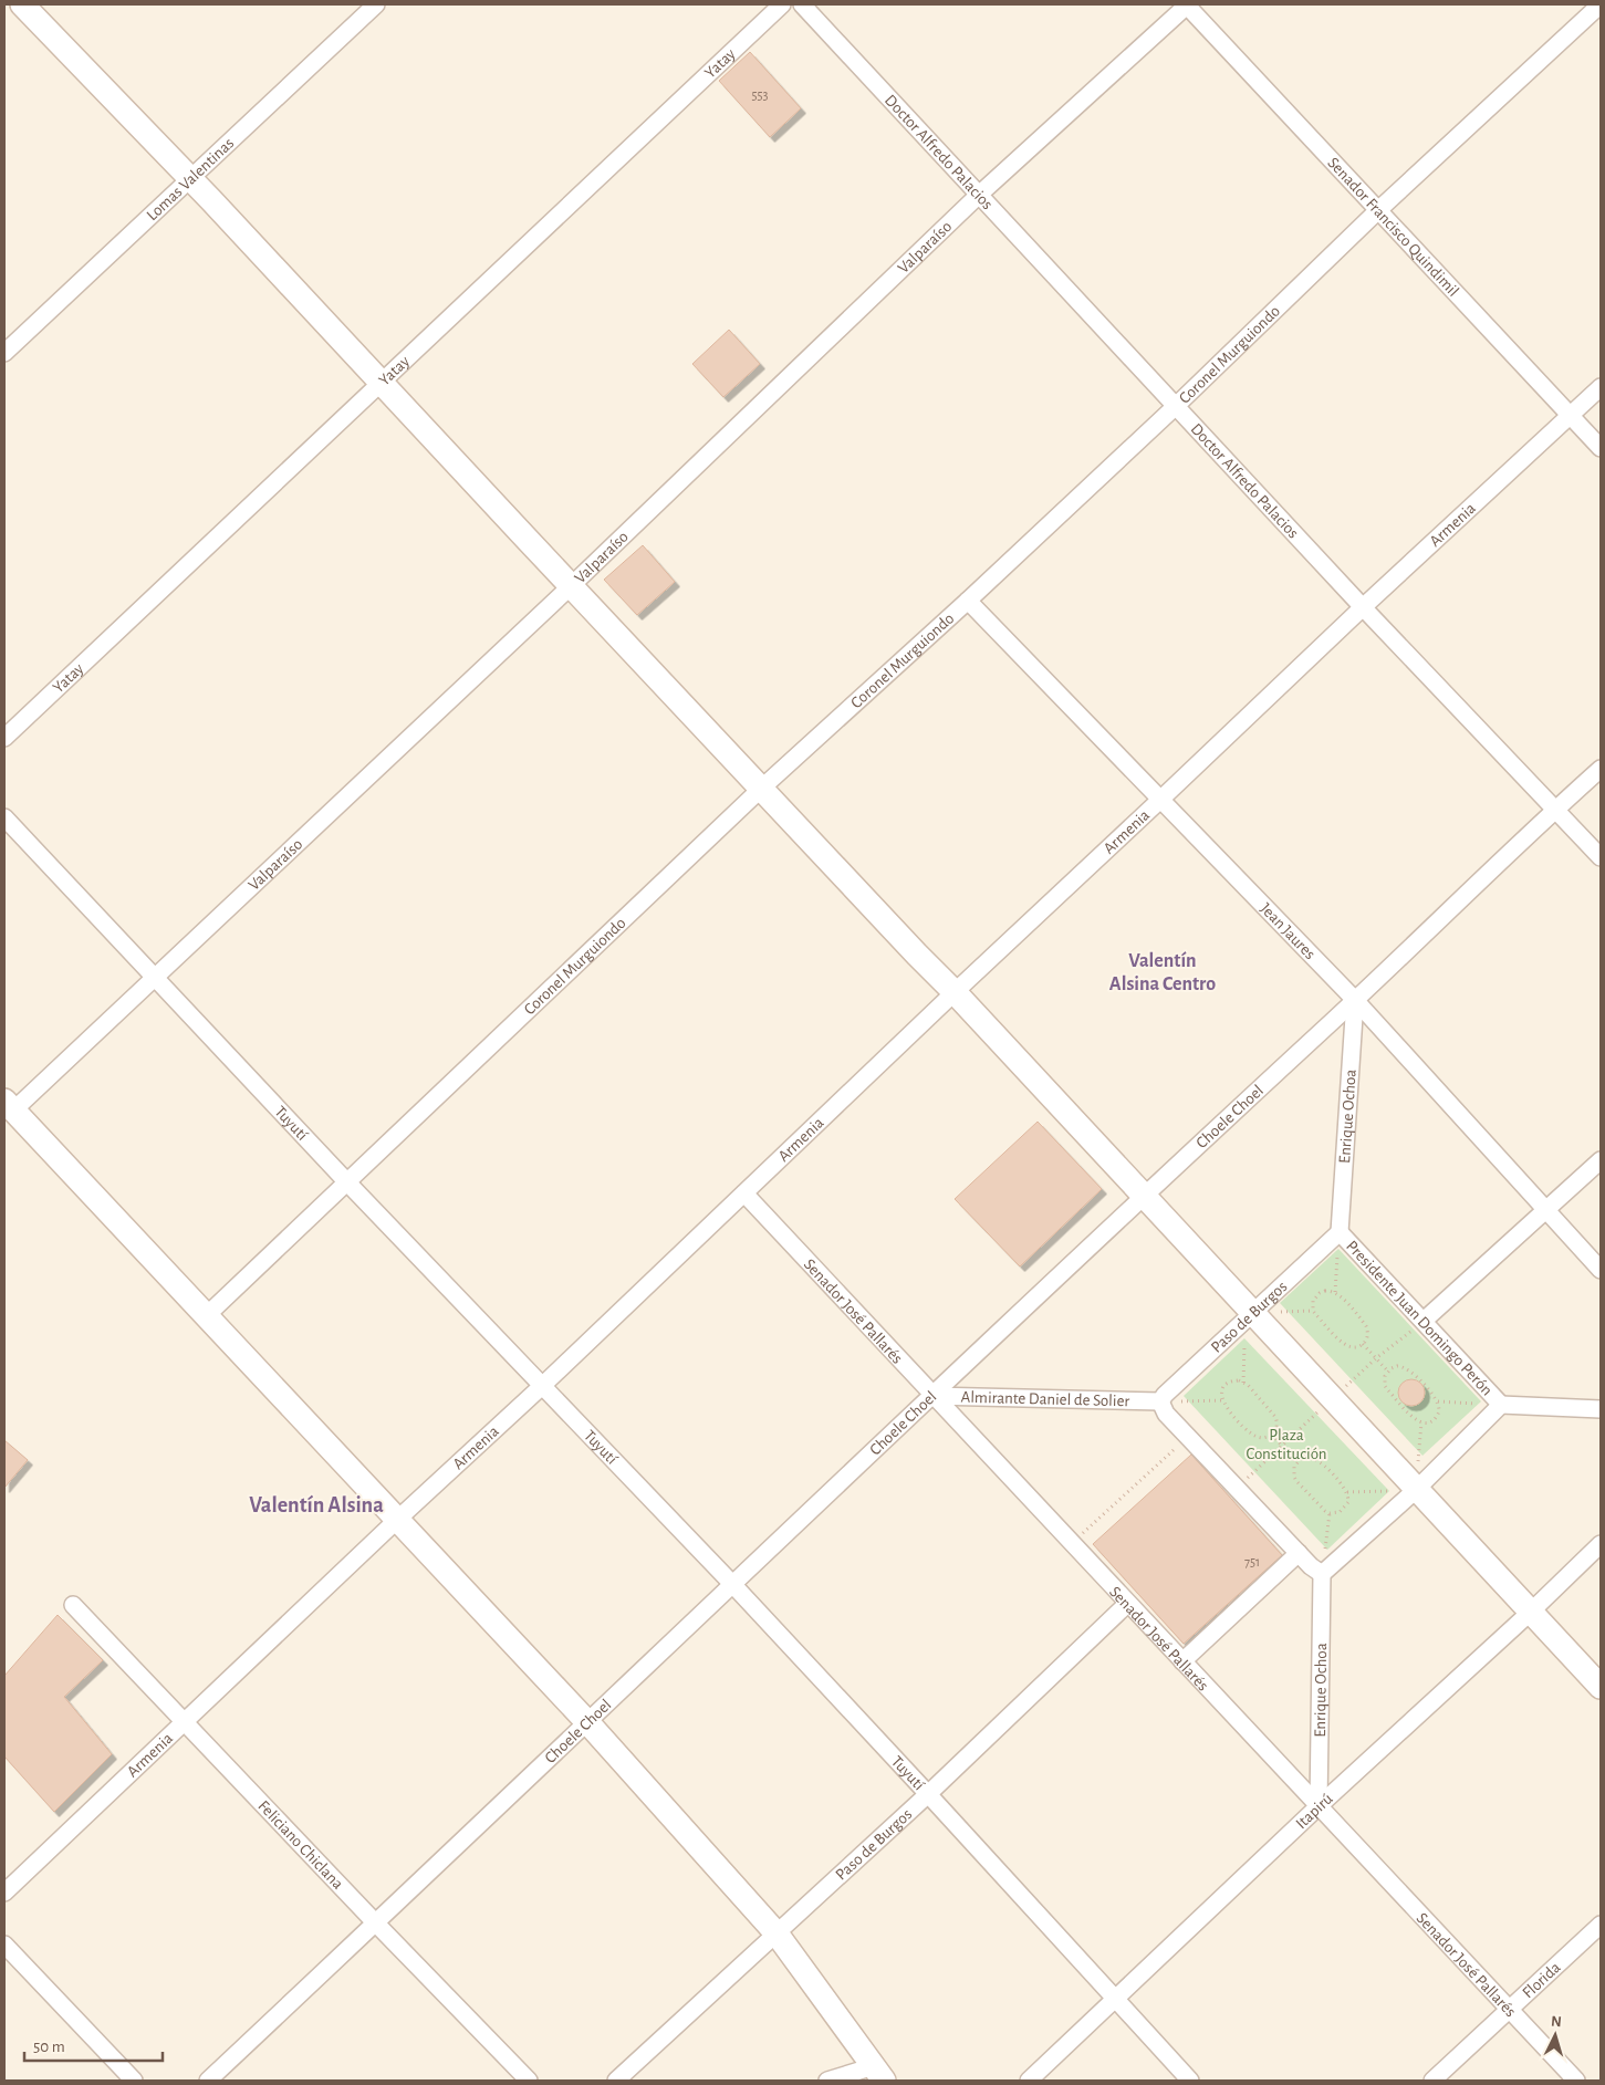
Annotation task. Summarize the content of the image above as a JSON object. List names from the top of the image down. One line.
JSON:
{"streets":{"street":["Yatay","Doctor Alfredo Palacios","Lomas Valentinas","Senador Francisco Quindimil","Valparaíso","Coronel Murguiondo","Armenia","Jean Jaures","Choele Choel","Enrique Ochoa","Tuyutí","Senador José Pallarés","Paso de Burgos","Presidente Juan Domingo Perón","Almirante Daniel de Solier","Itapirú","Feliciano Chiclana","Florida"]},"crossings":[["Doctor Alfredo Palacios","Valparaíso"],["Doctor Alfredo Palacios","Coronel Murguiondo"],["Doctor Alfredo Palacios","Armenia"],["Doctor Alfredo Palacios","Choele Choel"],["Senador Francisco Quindimil","Valparaíso"],["Senador Francisco Quindimil","Coronel Murguiondo"],["Senador Francisco Quindimil","Armenia"],["Valparaíso","Tuyutí"],["Coronel Murguiondo","Jean Jaures"],["Coronel Murguiondo","Tuyutí"],["Armenia","Jean Jaures"],["Armenia","Tuyutí"],["Armenia","Senador José Pallarés"],["Armenia","Feliciano Chiclana"],["Jean Jaures","Choele Choel"],["Jean Jaures","Enrique Ochoa"],["Choele Choel","Enrique Ochoa"],["Choele Choel","Tuyutí"],["Choele Choel","Senador José Pallarés"],["Choele Choel","Almirante Daniel de Solier"],["Choele Choel","Feliciano Chiclana"],["Enrique Ochoa","Senador José Pallarés"],["Enrique Ochoa","Paso de Burgos"],["Enrique Ochoa","Presidente Juan Domingo Perón"],["Enrique Ochoa","Itapirú"],["Tuyutí","Paso de Burgos"],["Tuyutí","Itapirú"],["Senador José Pallarés","Paso de Burgos"],["Senador José Pallarés","Almirante Daniel de Solier"],["Senador José Pallarés","Itapirú"],["Senador José Pallarés","Florida"],["Paso de Burgos","Presidente Juan Domingo Perón"],["Paso de Burgos","Almirante Daniel de Solier"]],"districts":["Valentín Alsina Centro","Valentín Alsina"],"parks":["Plaza Constitución"],"house_numbers":["553","751"],"scale_bar":"50 m","north":"top"}
